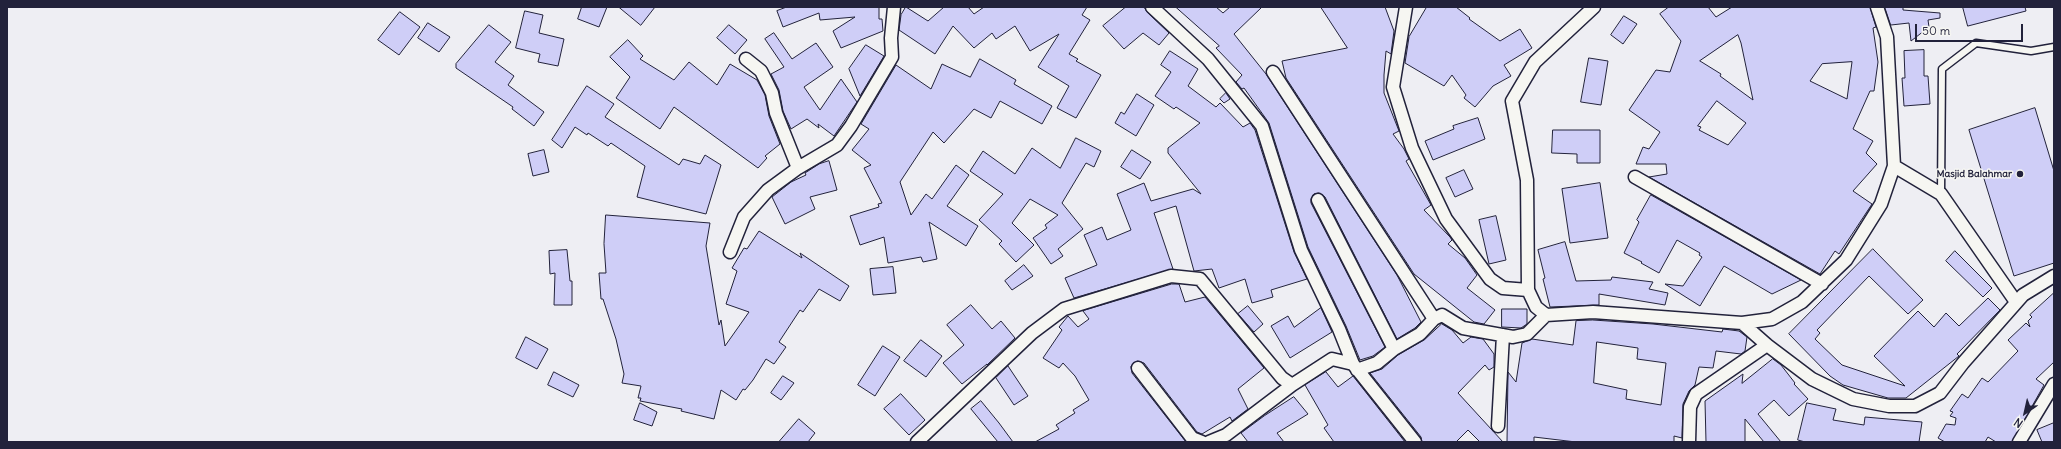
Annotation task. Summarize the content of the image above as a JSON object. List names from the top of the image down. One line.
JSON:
{"places":["Masjid Balahmar"],"scale_bar":"50 m","north":"bottom left"}
